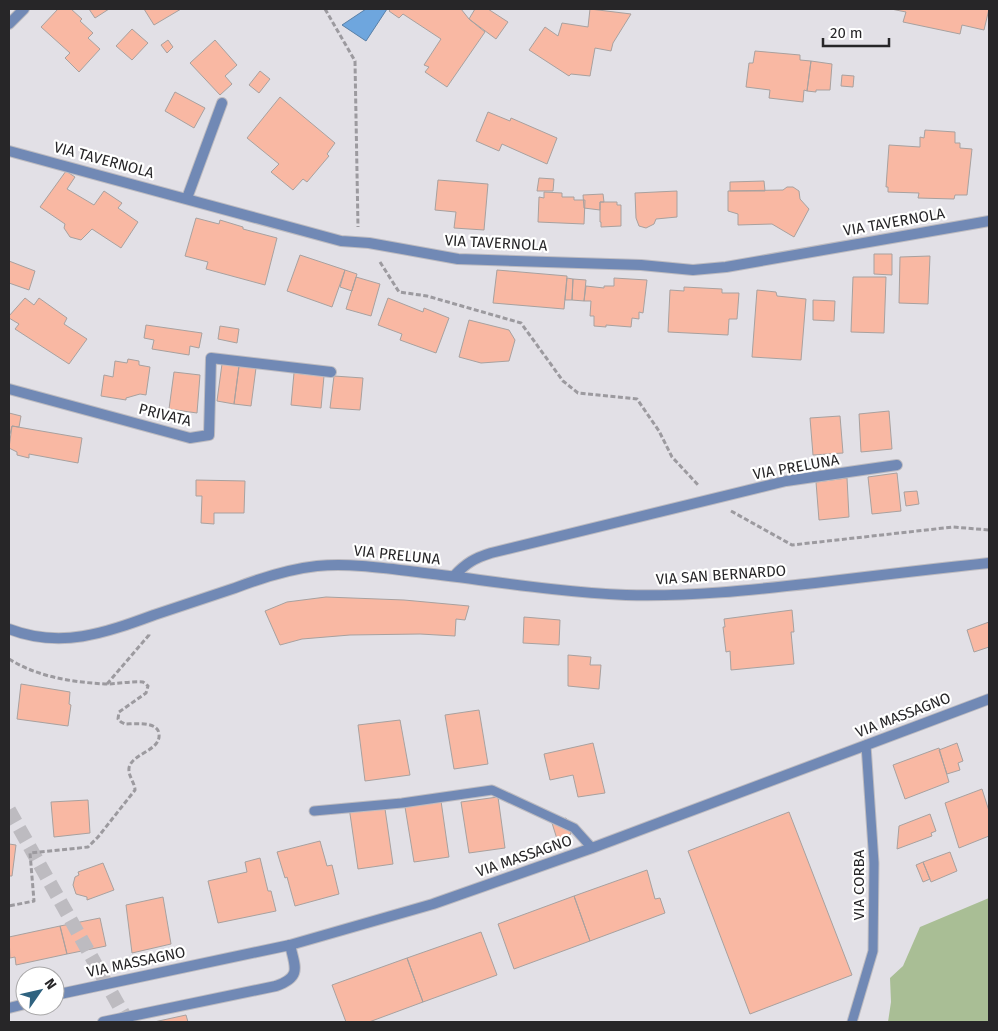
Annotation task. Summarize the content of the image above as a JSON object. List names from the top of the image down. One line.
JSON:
{"streets":{"street":["VIA TAVERNOLA","PRIVATA","VIA PRELUNA","VIA SAN BERNARDO","VIA MASSAGNO"],"lane":["VIA CORBA"]},"crossings":[["VIA PRELUNA","VIA SAN BERNARDO"],["VIA MASSAGNO","VIA CORBA"]],"scale_bar":"20 m","north":"top right"}
